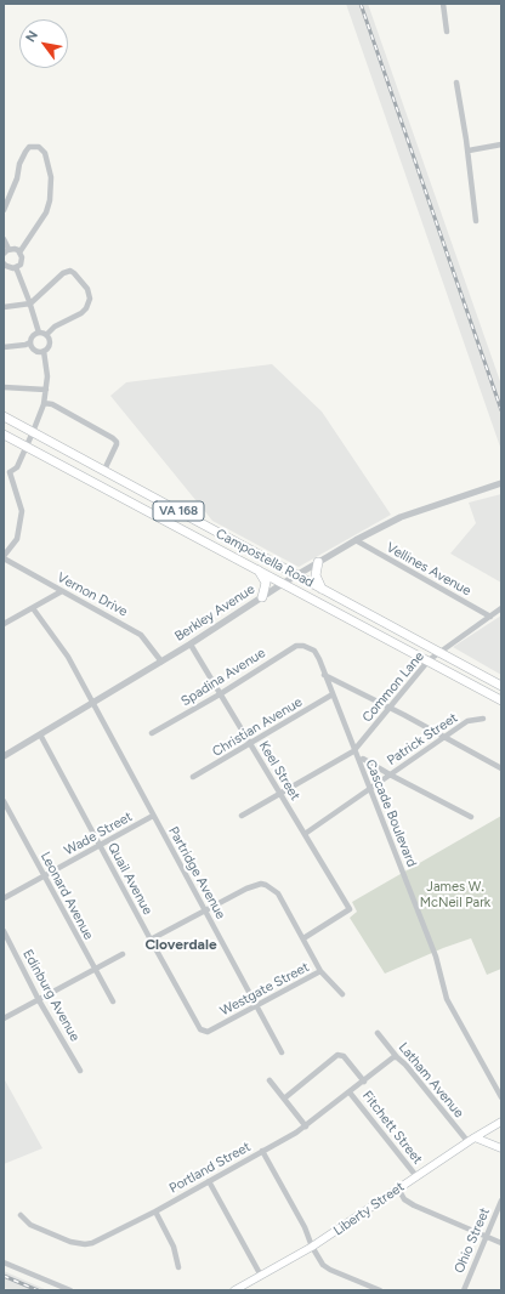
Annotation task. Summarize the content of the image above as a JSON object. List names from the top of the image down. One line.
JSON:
{"streets":{"main road":["VA 168","Campostella Road","Liberty Street"],"street":["Vellines Avenue","Vernon Drive","Berkley Avenue","Spadina Avenue","Common Lane","Christian Avenue","Patrick Street","Keel Street","Cascade Boulevard","Wade Street","Partridge Avenue","Quail Avenue","Leonard Avenue","Westgate Street","Edinburg Avenue","Latham Avenue","Fitchett Street","Portland Street","Ohio Street"]},"crossings":[["Campostella Road","Berkley Avenue"],["Campostella Road","Common Lane"],["Vellines Avenue","Berkley Avenue"],["Vellines Avenue","Common Lane"],["Vernon Drive","Berkley Avenue"],["Berkley Avenue","Keel Street"],["Berkley Avenue","Partridge Avenue"],["Berkley Avenue","Quail Avenue"],["Spadina Avenue","Keel Street"],["Spadina Avenue","Cascade Boulevard"],["Common Lane","Cascade Boulevard"],["Christian Avenue","Keel Street"],["Christian Avenue","Cascade Boulevard"],["Patrick Street","Keel Street"],["Patrick Street","Cascade Boulevard"],["Keel Street","Westgate Street"],["Wade Street","Partridge Avenue"],["Wade Street","Quail Avenue"],["Wade Street","Leonard Avenue"],["Partridge Avenue","Westgate Street"],["Quail Avenue","Westgate Street"],["Latham Avenue","Portland Street"],["Latham Avenue","Liberty Street"],["Fitchett Street","Portland Street"],["Fitchett Street","Liberty Street"]],"districts":["Cloverdale"],"parks":["James W. McNeil Park"],"north":"top left"}
